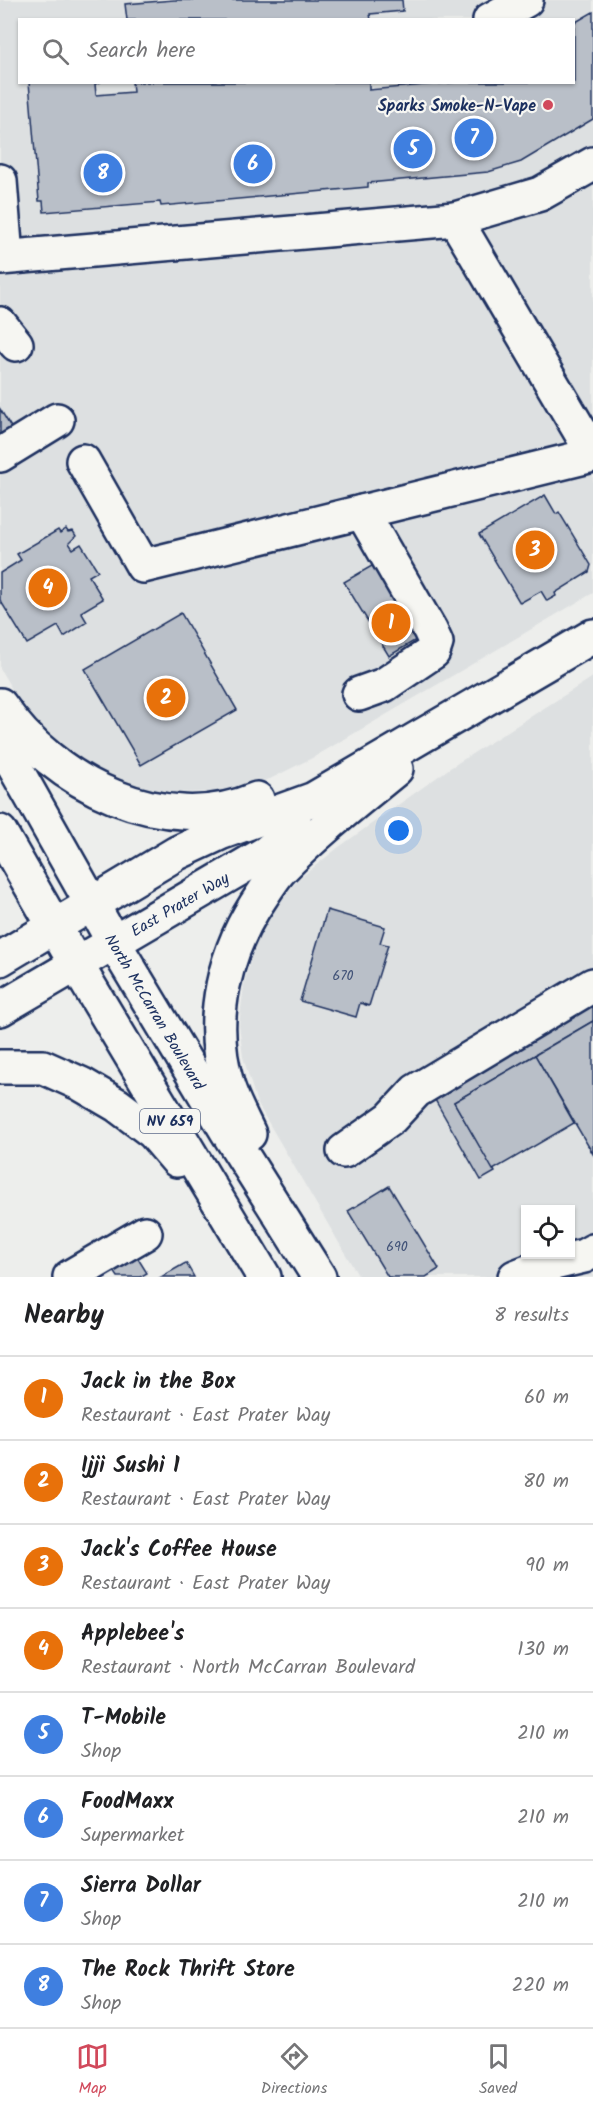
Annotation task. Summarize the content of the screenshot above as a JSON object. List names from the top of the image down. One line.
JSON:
{"streets":{"main road":["East Prater Way","North McCarran Boulevard","NV 659"]},"crossings":[["East Prater Way","North McCarran Boulevard"],["East Prater Way","NV 659"]],"places":["Sparks Smoke-N-Vape"],"house_numbers":["670","690"],"page":{"search":"Search here","pins":["7","5","6","8","3","4","1","2"],"heading":["Nearby","8 results"],"list":[{"mark":"1","name":"Jack in the Box","note":"Restaurant · East Prater Way","value":"60 m"},{"mark":"2","name":"Ijji Sushi 1","note":"Restaurant · East Prater Way","value":"80 m"},{"mark":"3","name":"Jack's Coffee House","note":"Restaurant · East Prater Way","value":"90 m"},{"mark":"4","name":"Applebee's","note":"Restaurant · North McCarran Boulevard","value":"130 m"},{"mark":"5","name":"T-Mobile","note":"Shop","value":"210 m"},{"mark":"6","name":"FoodMaxx","note":"Supermarket","value":"210 m"},{"mark":"7","name":"Sierra Dollar","note":"Shop","value":"210 m"},{"mark":"8","name":"The Rock Thrift Store","note":"Shop","value":"220 m"}],"nav":["Map","Directions","Saved"]}}
